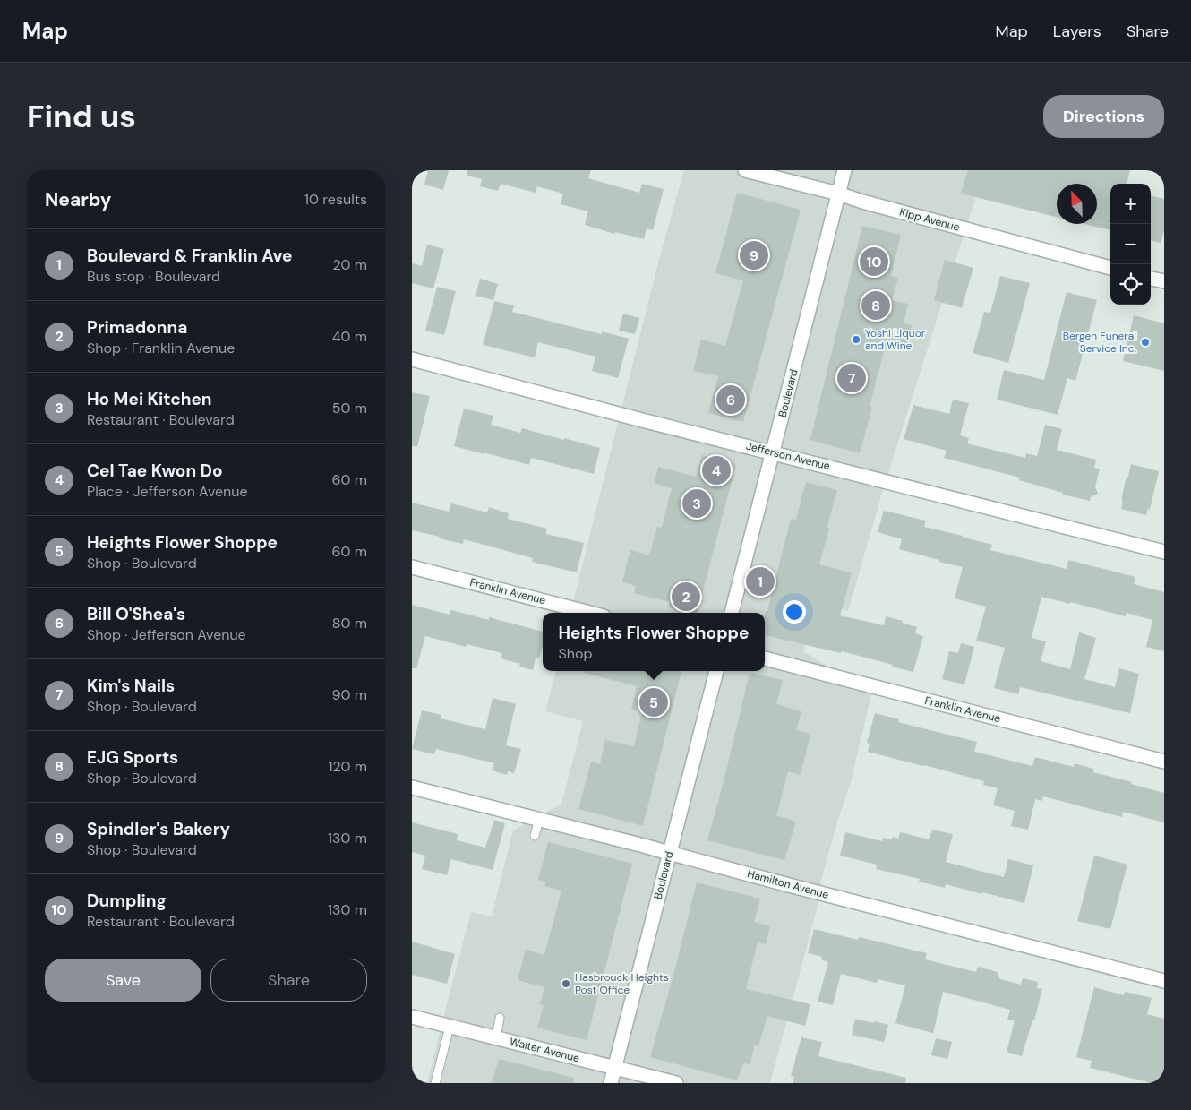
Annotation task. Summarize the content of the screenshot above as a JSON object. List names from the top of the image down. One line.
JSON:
{"streets":{"street":["Kipp Avenue","Boulevard","Jefferson Avenue","Franklin Avenue","Hamilton Avenue","Walter Avenue"]},"crossings":[["Kipp Avenue","Boulevard"],["Boulevard","Jefferson Avenue"],["Boulevard","Hamilton Avenue"],["Boulevard","Walter Avenue"]],"places":["Yoshi Liquor and Wine","Bergen Funeral Service Inc.","Hasbrouck Heights Post Office"],"north":"top left","page":{"header":"Map","nav":["Map","Layers","Share"],"buttons":["Directions",["Save","Share"]],"title":"Find us","heading":["Nearby","10 results"],"map_buttons":["+","−"],"list":[{"mark":"1","name":"Boulevard & Franklin Ave","note":"Bus stop · Boulevard","value":"20 m"},{"mark":"2","name":"Primadonna","note":"Shop · Franklin Avenue","value":"40 m"},{"mark":"3","name":"Ho Mei Kitchen","note":"Restaurant · Boulevard","value":"50 m"},{"mark":"4","name":"Cel Tae Kwon Do","note":"Place · Jefferson Avenue","value":"60 m"},{"mark":"5","name":"Heights Flower Shoppe","note":"Shop · Boulevard","value":"60 m"},{"mark":"6","name":"Bill O'Shea's","note":"Shop · Jefferson Avenue","value":"80 m"},{"mark":"7","name":"Kim's Nails","note":"Shop · Boulevard","value":"90 m"},{"mark":"8","name":"EJG Sports","note":"Shop · Boulevard","value":"120 m"},{"mark":"9","name":"Spindler's Bakery","note":"Shop · Boulevard","value":"130 m"},{"mark":"10","name":"Dumpling","note":"Restaurant · Boulevard","value":"130 m"}],"pins":["9","10","8","7","6","4","3","1","2","5"],"popup":["Heights Flower Shoppe","Shop"]}}
